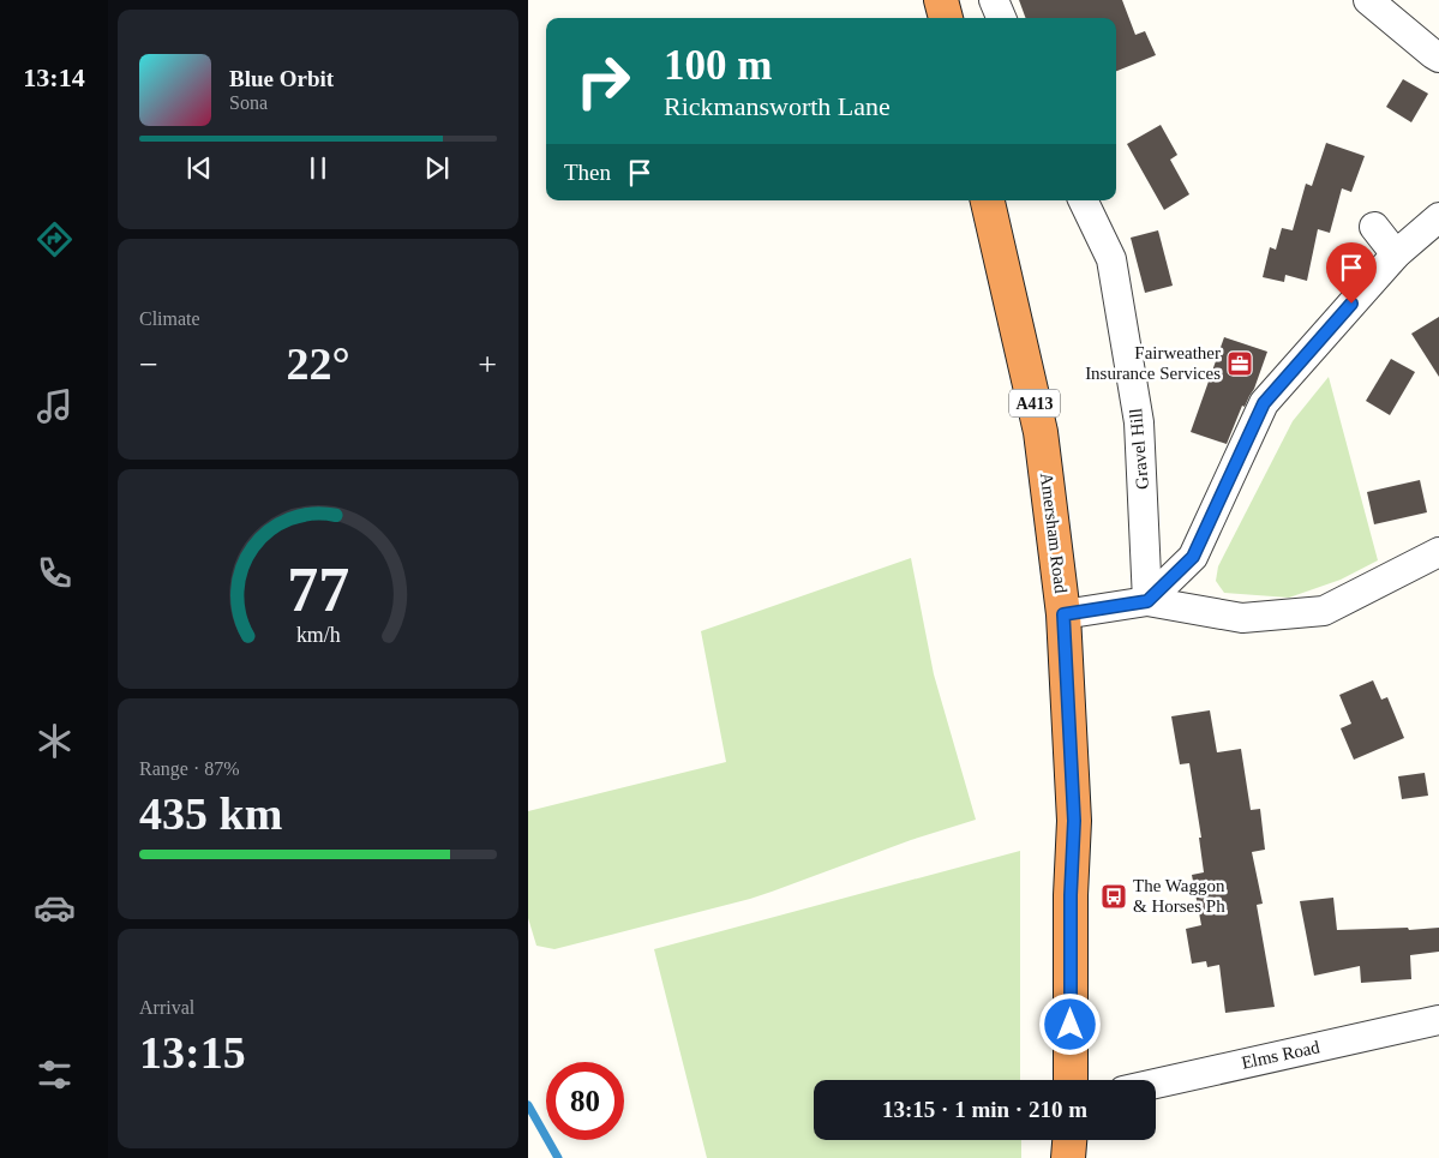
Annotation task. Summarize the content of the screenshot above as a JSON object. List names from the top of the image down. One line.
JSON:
{"streets":{"highway":["A413","Amersham Road"],"street":["Gravel Hill","Elms Road"]},"places":{"office":["Fairweather Insurance Services"],"bus stop":["The Waggon & Horses Ph"]},"page":{"tabs":"13:14","turn":["100 m","Rickmansworth Lane"],"song":["Blue Orbit","Sona"],"then":"Then","tile":["Climate",["Range · 87%","435 km"],["Arrival","13:15"]],"heat":["−","22°","+"],"limit":"80","trip":"13:15 · 1 min · 210 m","gauge":["77","km/h"]}}
